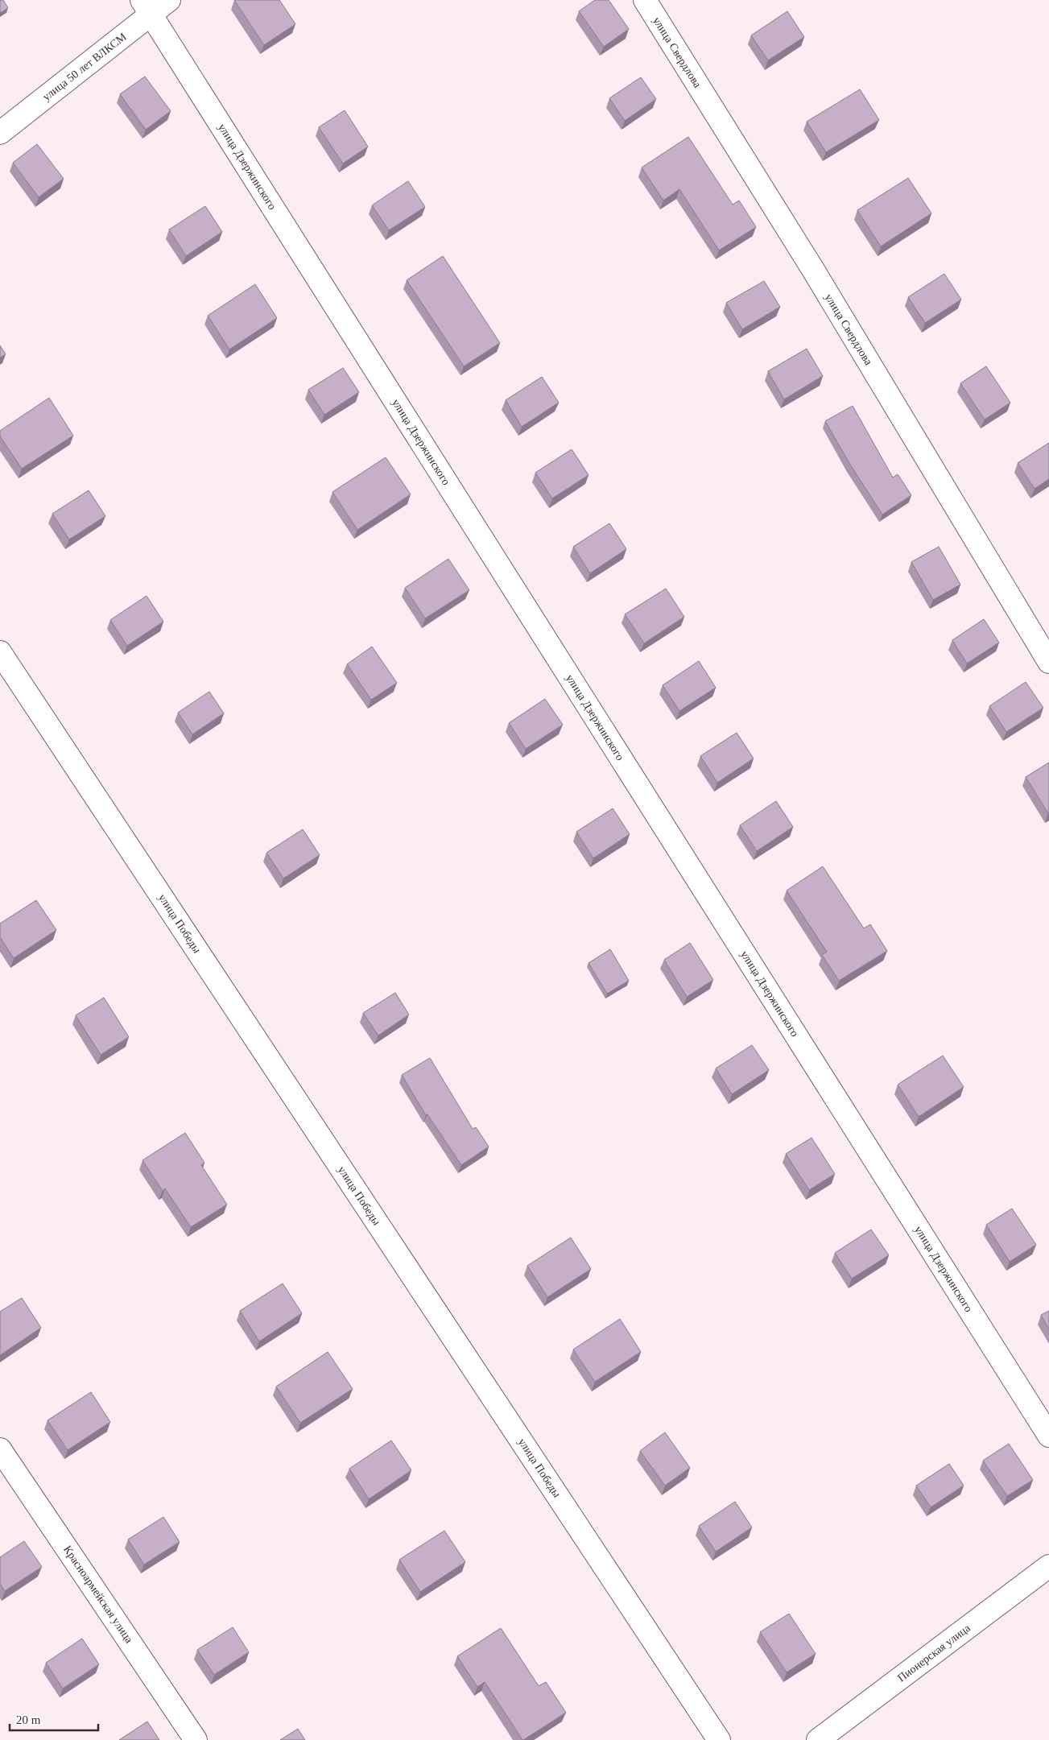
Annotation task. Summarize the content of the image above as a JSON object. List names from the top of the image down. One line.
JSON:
{"streets":{"street":["улица Свердлова","улица 50 лет ВЛКСМ","улица Дзержинского","улица Победы","Красноармейская улица","Пионерская улица"]},"crossings":[["улица 50 лет ВЛКСМ","улица Дзержинского"]],"scale_bar":"20 m"}
